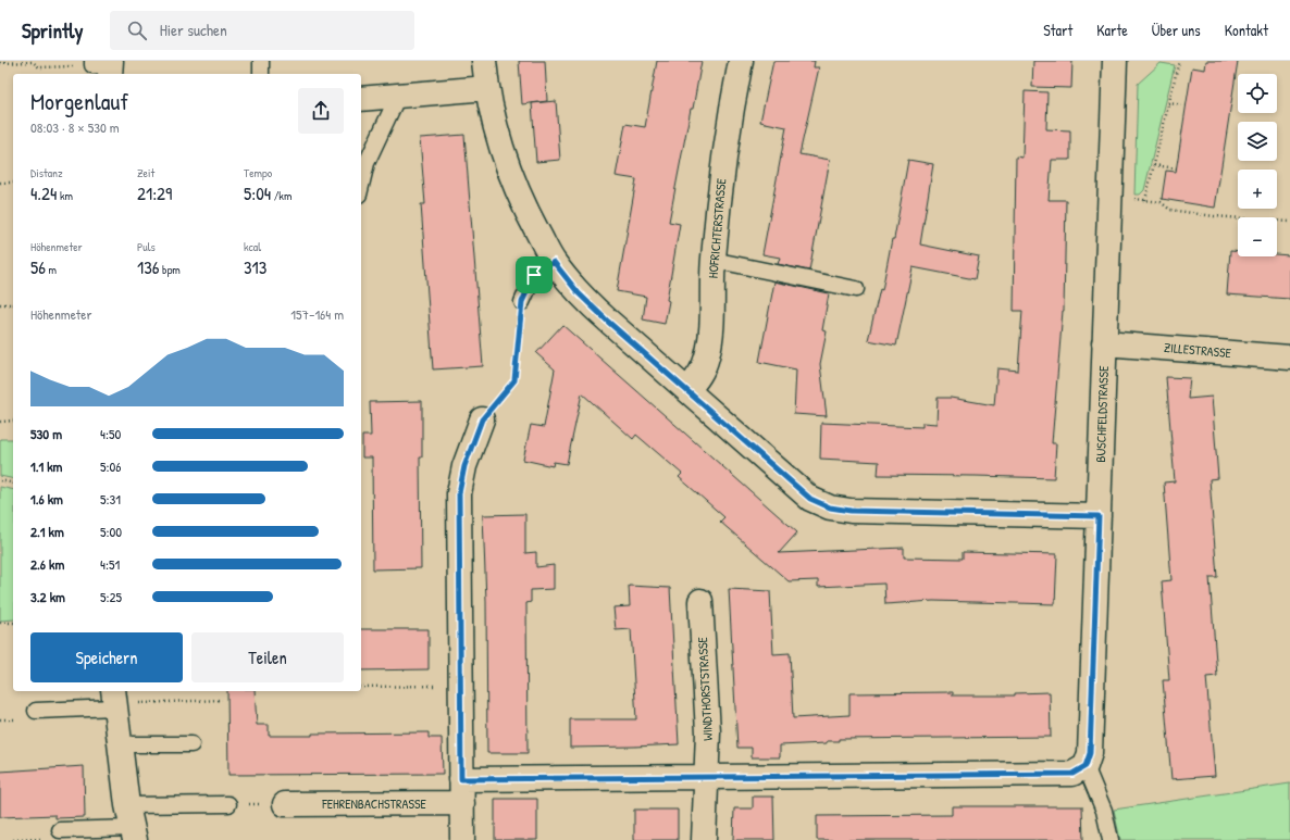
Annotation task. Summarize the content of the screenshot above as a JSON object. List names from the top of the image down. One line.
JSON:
{"streets":{"street":["HOFRICHTERSTRASSE","ZILLESTRASSE","BUSCHFELDSTRASSE","WINDTHORSTSTRASSE","FEHRENBACHSTRASSE"]},"crossings":[["ZILLESTRASSE","BUSCHFELDSTRASSE"]],"page":{"header":"Sprintly","search":"Hier suchen","nav":["Start","Karte","Über uns","Kontakt"],"map_buttons":["+","−"],"heading":["Morgenlauf","08:03 · 8 × 530 m"],"stats":[["Distanz","4.24 km"],["Zeit","21:29"],["Tempo","5:04 /km"],["Höhenmeter","56 m"],["Puls","136 bpm"],["kcal","313"]],"chart":["Höhenmeter","157–164 m"],"list":[{"name":"530 m","note":"4:50"},{"name":"1.1 km","note":"5:06"},{"name":"1.6 km","note":"5:31"},{"name":"2.1 km","note":"5:00"},{"name":"2.6 km","note":"4:51"},{"name":"3.2 km","note":"5:25"}],"buttons":["Speichern","Teilen"]}}
